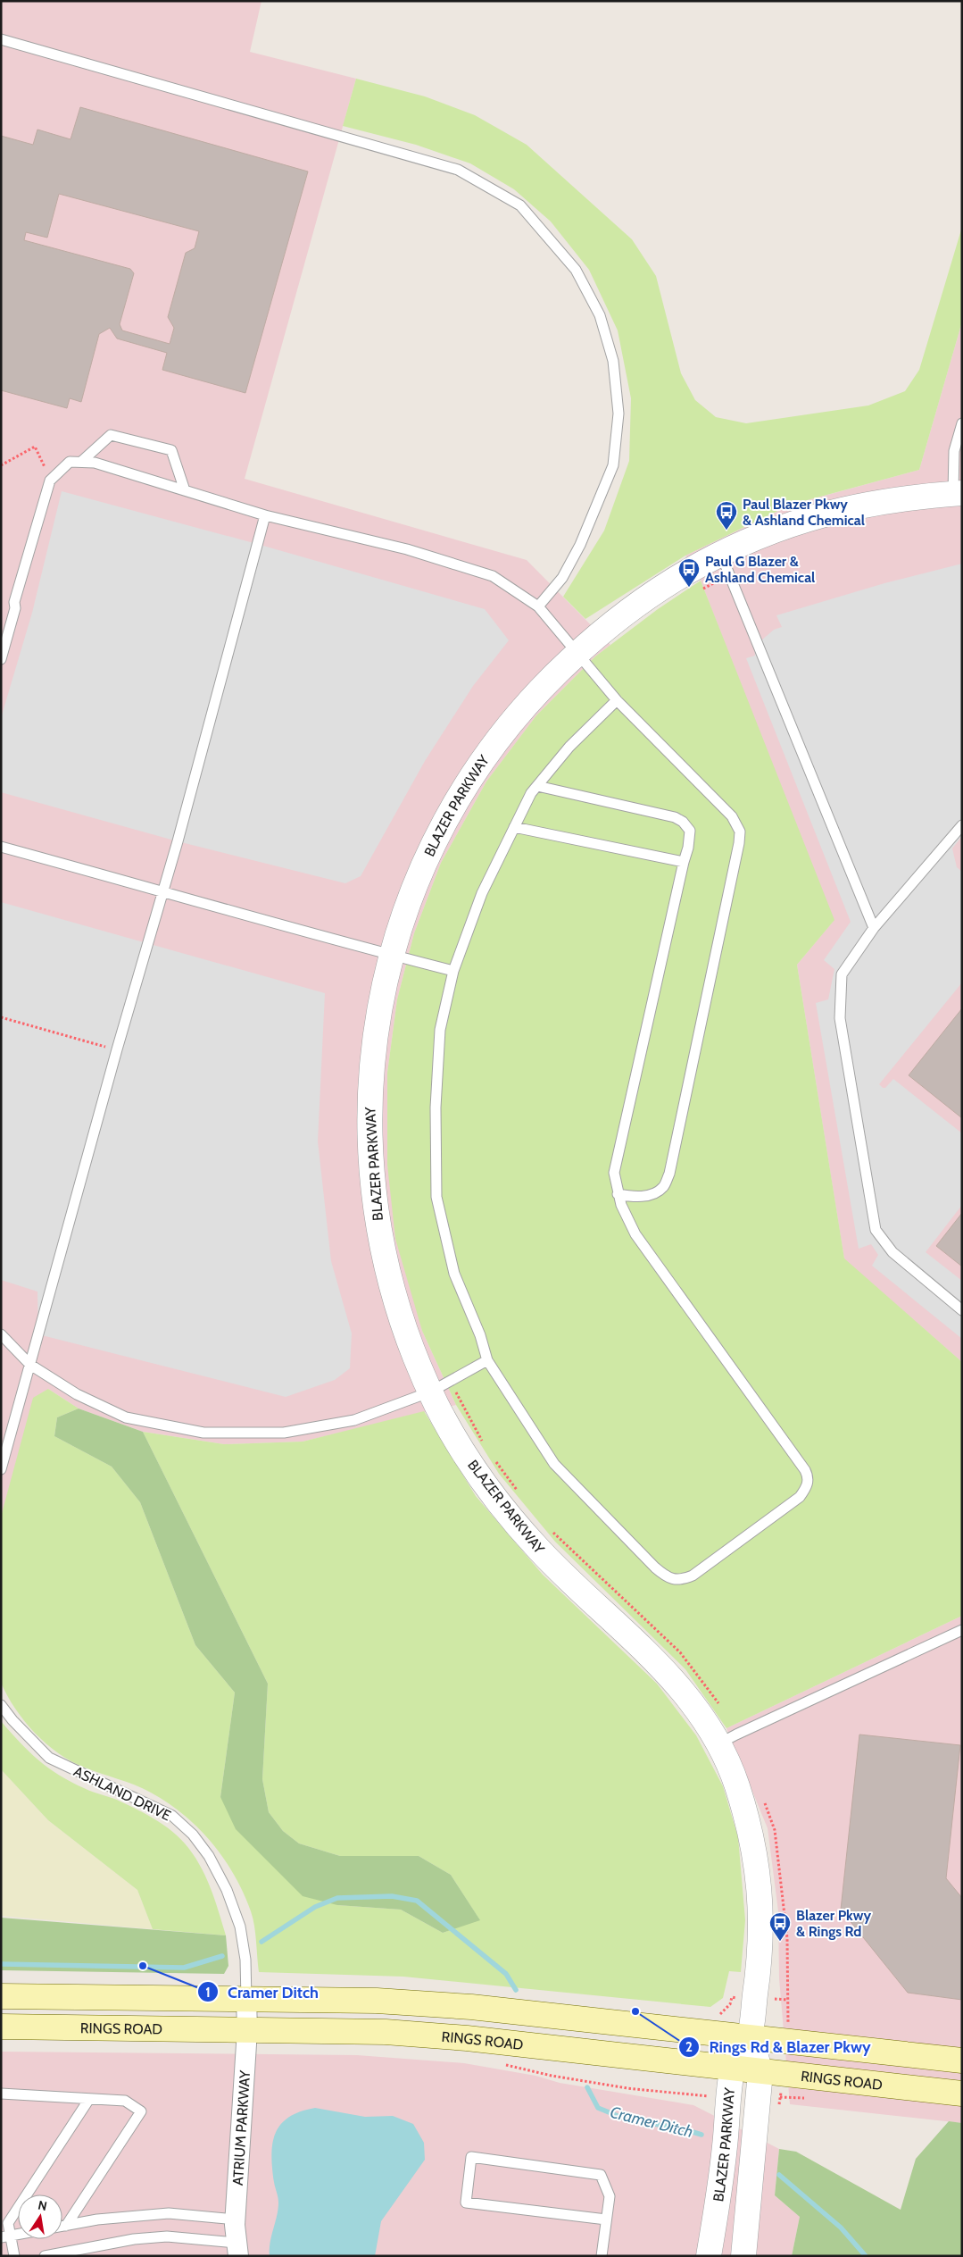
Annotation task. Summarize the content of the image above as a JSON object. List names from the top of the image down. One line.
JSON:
{"streets":{"main road":["RINGS ROAD"],"street":["BLAZER PARKWAY","ATRIUM PARKWAY"],"lane":["ASHLAND DRIVE"]},"crossings":[["BLAZER PARKWAY","RINGS ROAD"],["ASHLAND DRIVE","RINGS ROAD"],["ASHLAND DRIVE","ATRIUM PARKWAY"],["RINGS ROAD","ATRIUM PARKWAY"]],"water":["Cramer Ditch"],"places":{"bus stop":["Paul Blazer Pkwy & Ashland Chemical","Paul G Blazer & Ashland Chemical","Blazer Pkwy & Rings Rd"],"other":["Cramer Ditch","Rings Rd & Blazer Pkwy"]},"north":"top"}
